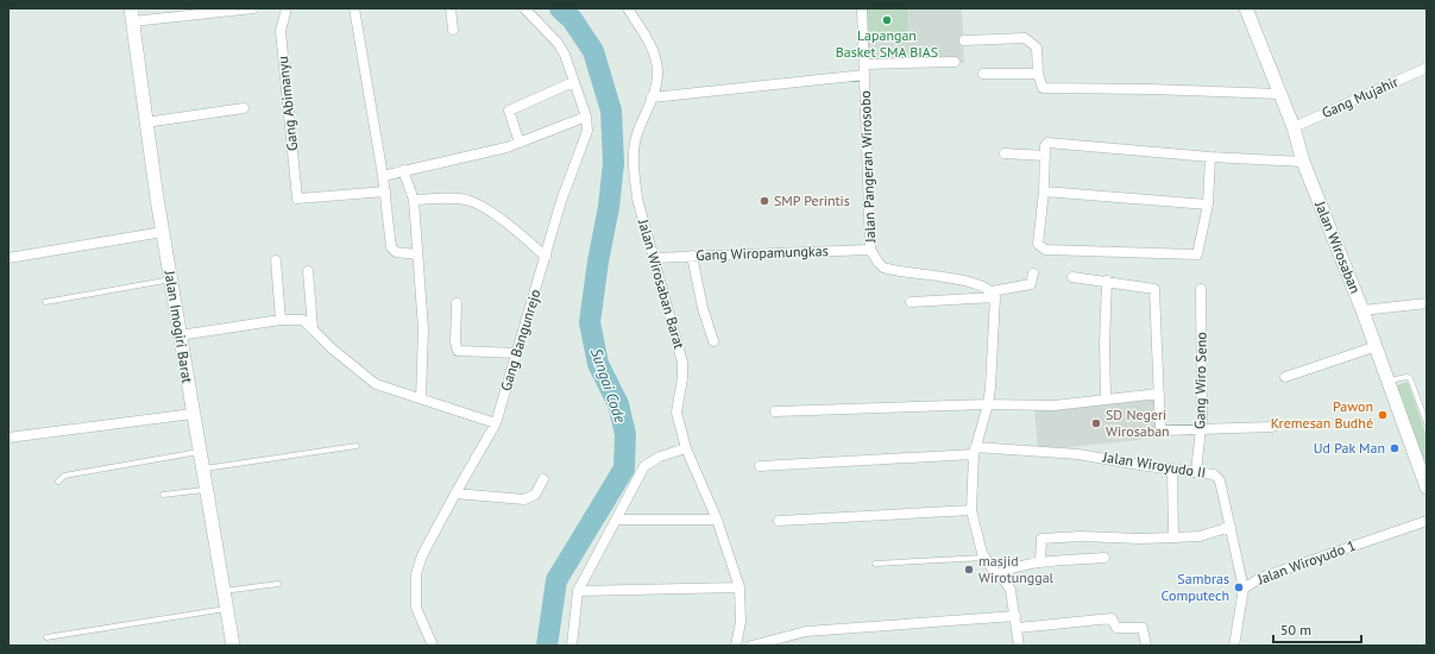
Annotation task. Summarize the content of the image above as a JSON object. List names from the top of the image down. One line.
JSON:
{"streets":{"main road":["Jalan Wirosaban","Jalan Imogiri Barat"],"street":["Gang Mujahir","Gang Abimanyu","Jalan Pangeran Wirosobo","Gang Wiropamungkas","Jalan Wirosaban Barat","Gang Bangunrejo","Gang Wiro Seno","Jalan Wiroyudo II","Jalan Wiroyudo 1"]},"crossings":[["Gang Mujahir","Jalan Wirosaban"],["Jalan Pangeran Wirosobo","Gang Wiropamungkas"],["Gang Wiropamungkas","Jalan Wirosaban Barat"],["Gang Wiro Seno","Jalan Wiroyudo II"],["Jalan Wiroyudo II","Jalan Wiroyudo 1"]],"water":["Sungai Code"],"places":["Lapangan Basket SMA BIAS","SMP Perintis","Pawon Kremesan Budhé","SD Negeri Wirosaban","Ud Pak Man","masjid Wirotunggal","Sambras Computech"],"scale_bar":"50 m"}
